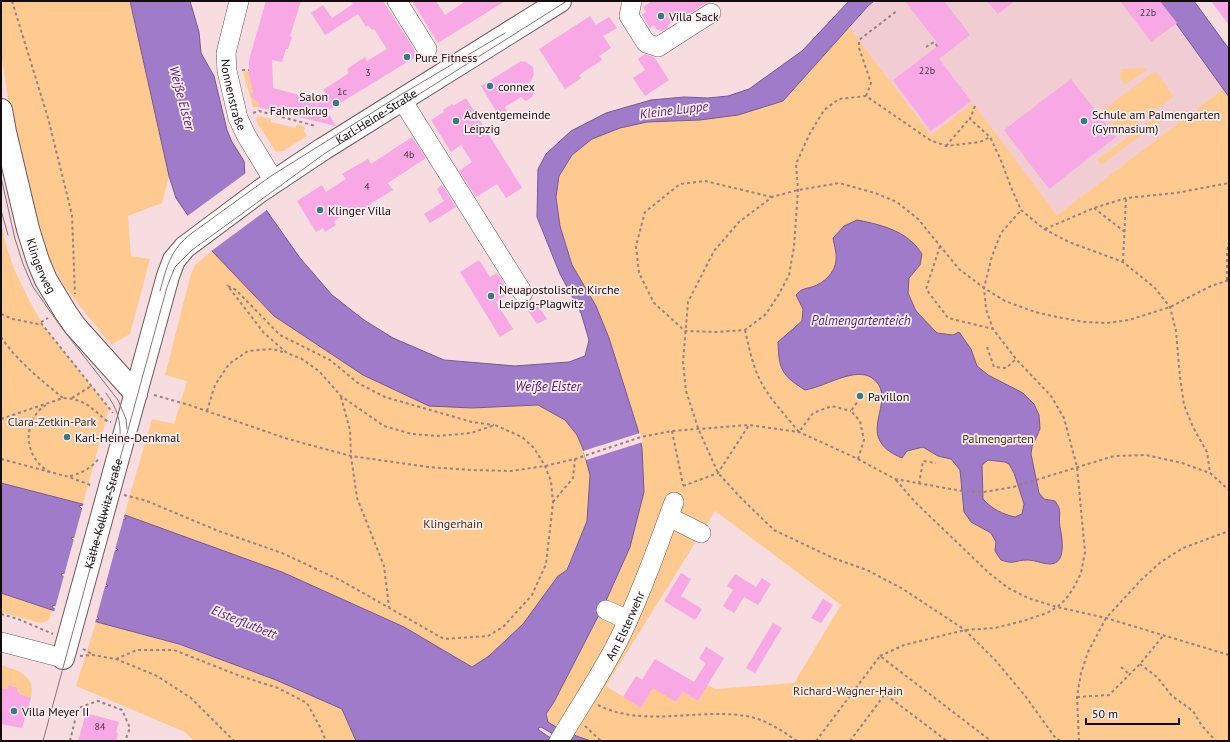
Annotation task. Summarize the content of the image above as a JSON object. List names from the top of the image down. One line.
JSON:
{"streets":{"main road":["Karl-Heine-Straße","Klingerweg","Käthe-Kollwitz-Straße"],"street":["Nonnenstraße","Am Elsterwehr"]},"crossings":[["Nonnenstraße","Karl-Heine-Straße"],["Karl-Heine-Straße","Käthe-Kollwitz-Straße"],["Klingerweg","Käthe-Kollwitz-Straße"]],"water":["Weiße Elster","Kleine Luppe","Palmengartenteich","Elsterflutbett"],"parks":["Clara-Zetkin-Park","Palmengarten","Klingerhain","Richard-Wagner-Hain"],"places":["Villa Sack","Pure Fitness","connex","Salon Fahrenkrug","Adventgemeinde Leipzig","Schule am Palmengarten (Gymnasium)","Klinger Villa","Neuapostolische Kirche Leipzig-Plagwitz","Pavillon","Karl-Heine-Denkmal","Villa Meyer II"],"house_numbers":["22b","22b","3","1c","4b","4","84"],"scale_bar":"50 m"}
